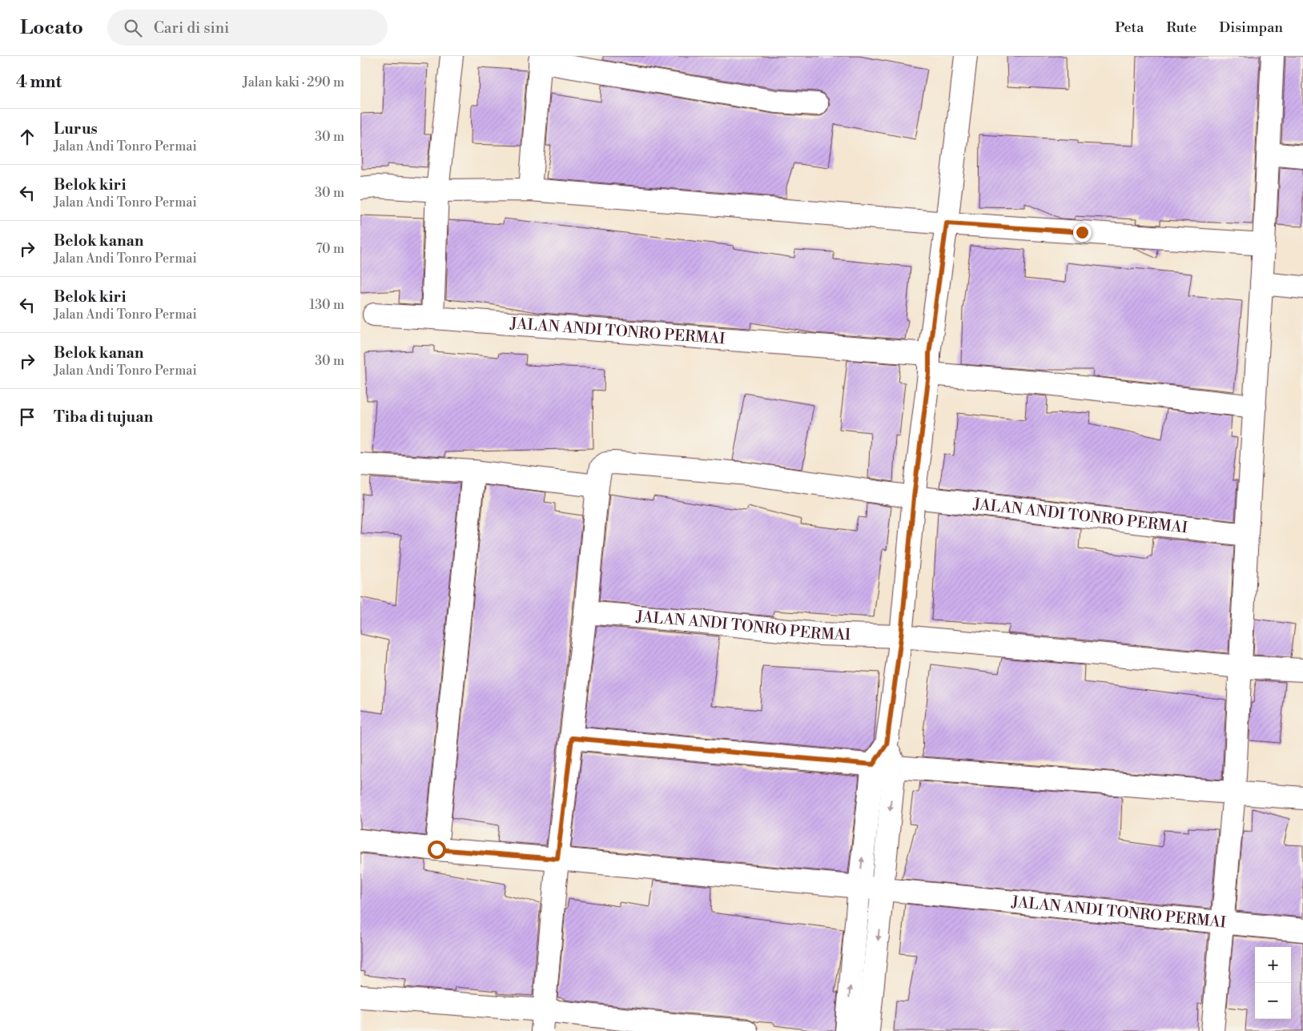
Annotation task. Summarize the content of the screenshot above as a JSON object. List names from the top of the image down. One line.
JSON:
{"streets":{"street":["JALAN ANDI TONRO PERMAI"]},"page":{"header":"Locato","search":"Cari di sini","nav":["Peta","Rute","Disimpan"],"heading":["4 mnt","Jalan kaki · 290 m"],"list":[["Lurus","Jalan Andi Tonro Permai","30 m"],["Belok kiri","Jalan Andi Tonro Permai","30 m"],["Belok kanan","Jalan Andi Tonro Permai","70 m"],["Belok kiri","Jalan Andi Tonro Permai","130 m"],["Belok kanan","Jalan Andi Tonro Permai","30 m"],"Tiba di tujuan"],"map_buttons":["+","−"]}}
